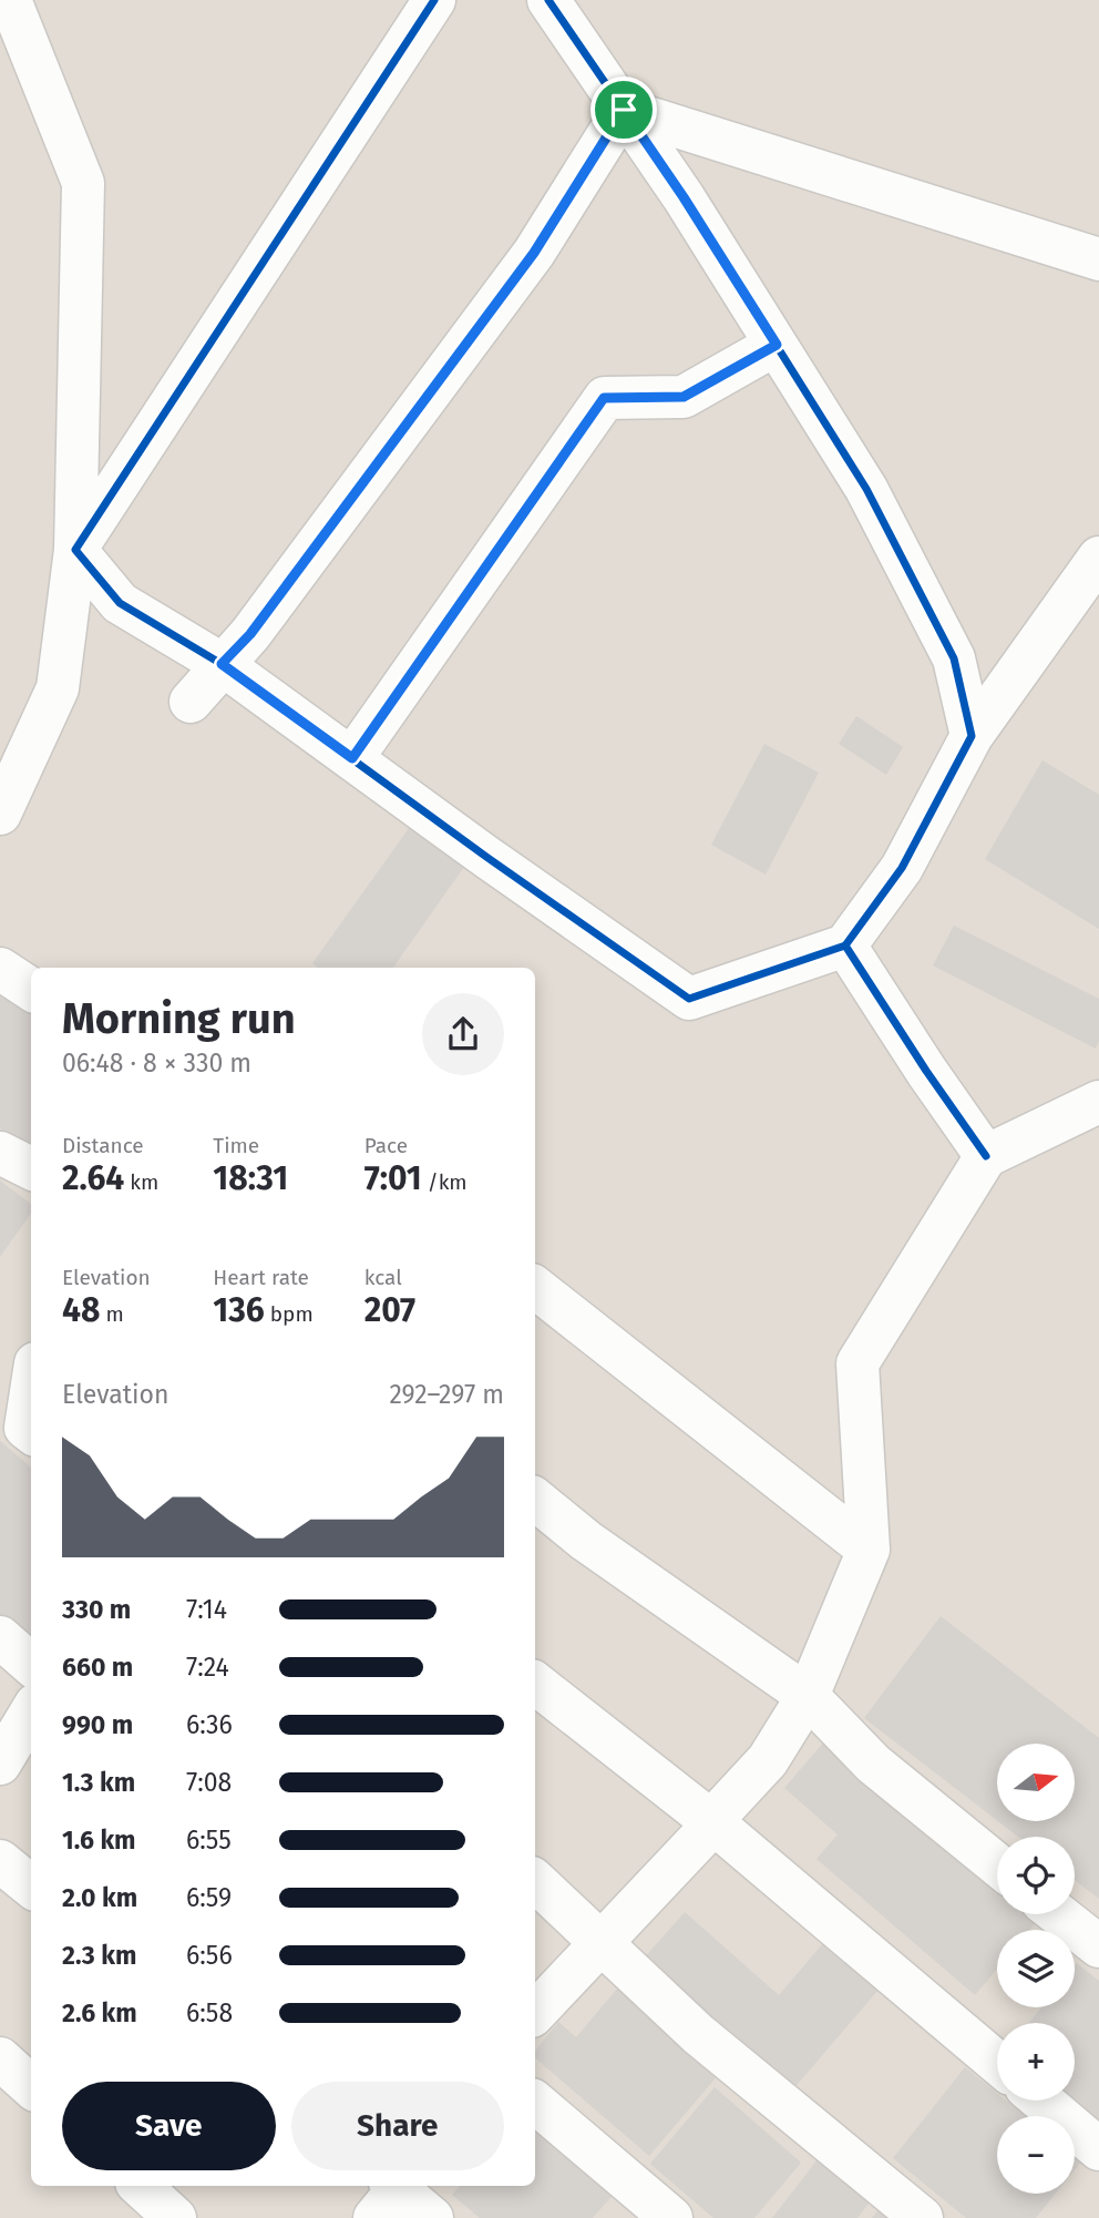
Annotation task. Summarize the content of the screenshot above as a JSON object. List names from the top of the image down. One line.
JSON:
{"north":"right","page":{"heading":["Morning run","06:48 · 8 × 330 m"],"stats":[["Distance","2.64 km"],["Time","18:31"],["Pace","7:01 /km"],["Elevation","48 m"],["Heart rate","136 bpm"],["kcal","207"]],"chart":["Elevation","292–297 m"],"list":[{"name":"330 m","note":"7:14"},{"name":"660 m","note":"7:24"},{"name":"990 m","note":"6:36"},{"name":"1.3 km","note":"7:08"},{"name":"1.6 km","note":"6:55"},{"name":"2.0 km","note":"6:59"},{"name":"2.3 km","note":"6:56"},{"name":"2.6 km","note":"6:58"}],"map_buttons":["+","−"],"buttons":["Save","Share"]}}
